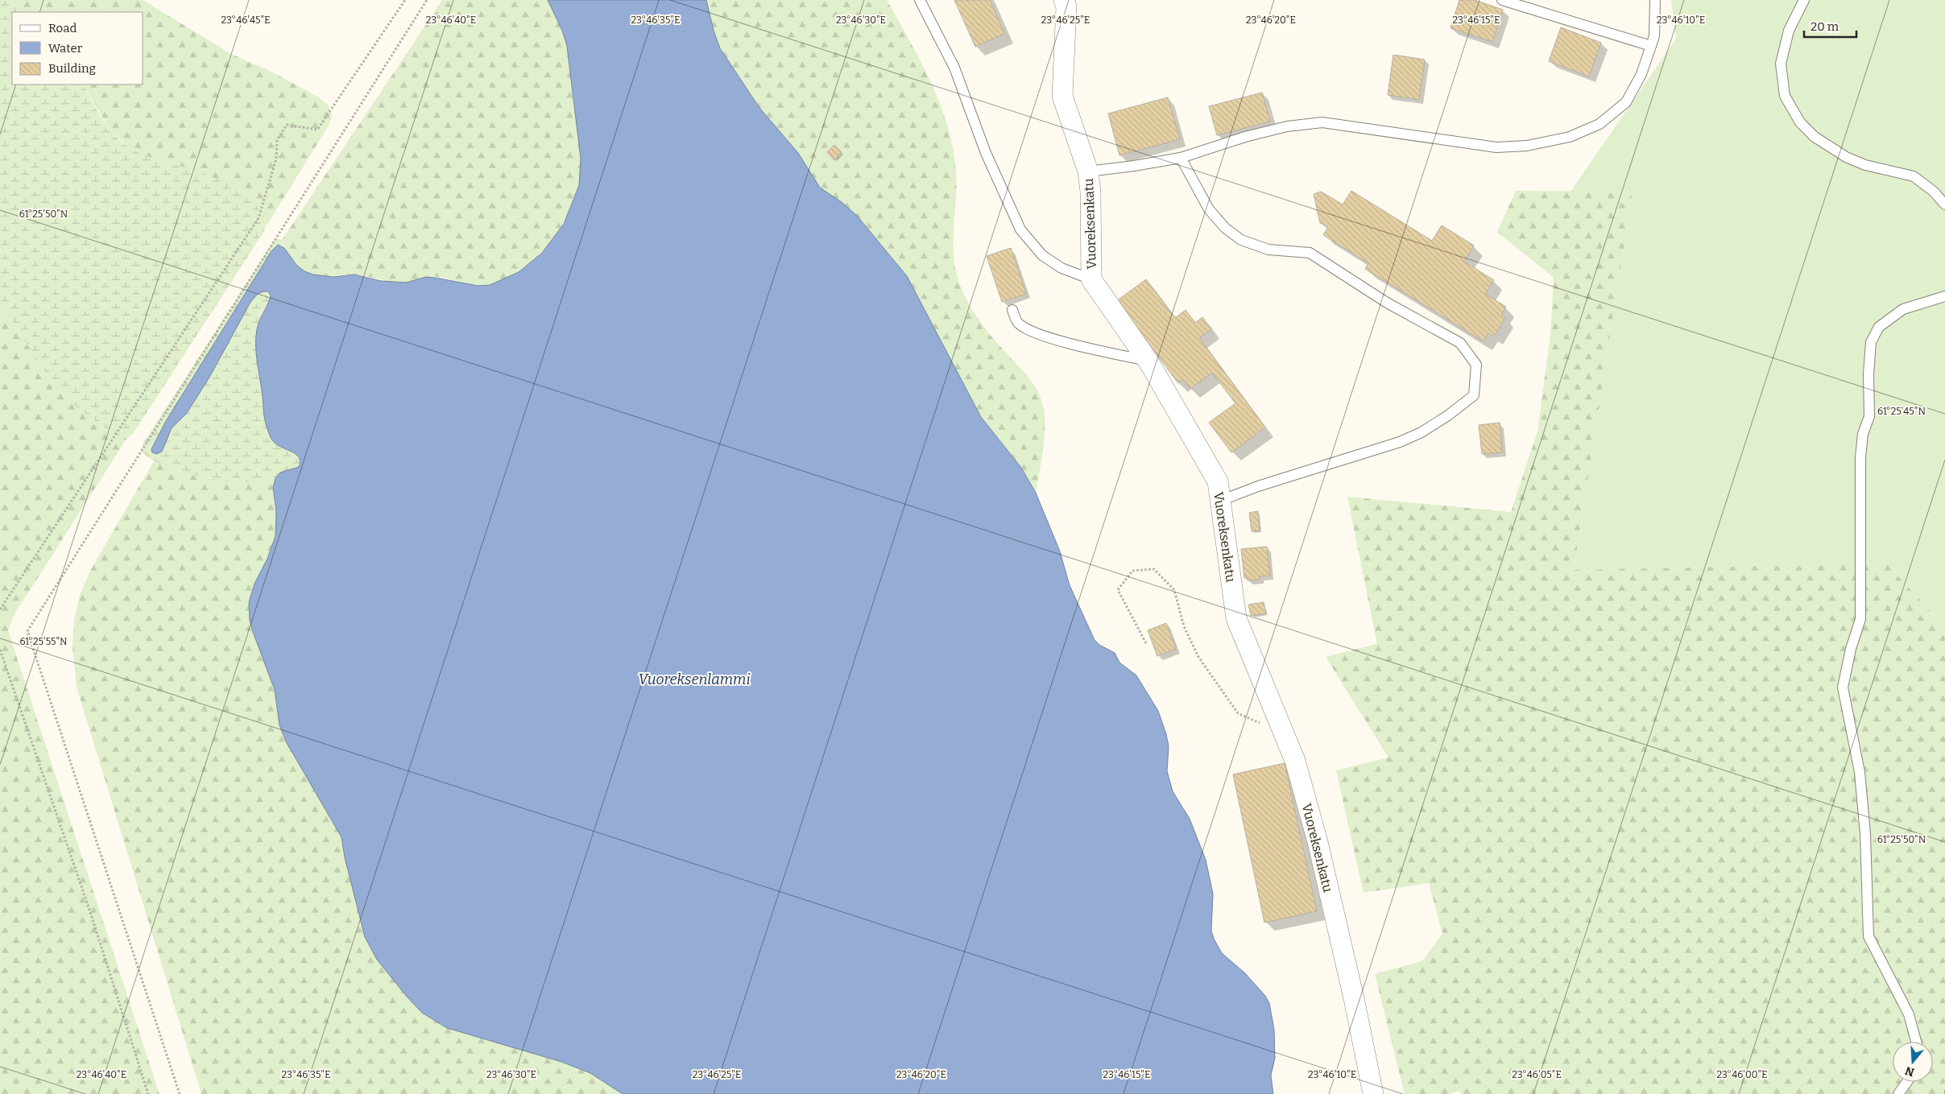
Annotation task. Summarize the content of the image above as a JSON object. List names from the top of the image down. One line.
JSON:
{"streets":{"street":["Vuoreksenkatu"]},"water":["Vuoreksenlammi"],"legend":["Road","Water","Building"],"scale_bar":"20 m","north":"bottom","coordinates":["23°46'45\"E","23°46'40\"E","23°46'35\"E","23°46'30\"E","23°46'25\"E","23°46'20\"E","23°46'15\"E","23°46'10\"E","61°25'50\"N","61°25'45\"N","61°25'55\"N","23°46'05\"E","23°46'00\"E"]}
